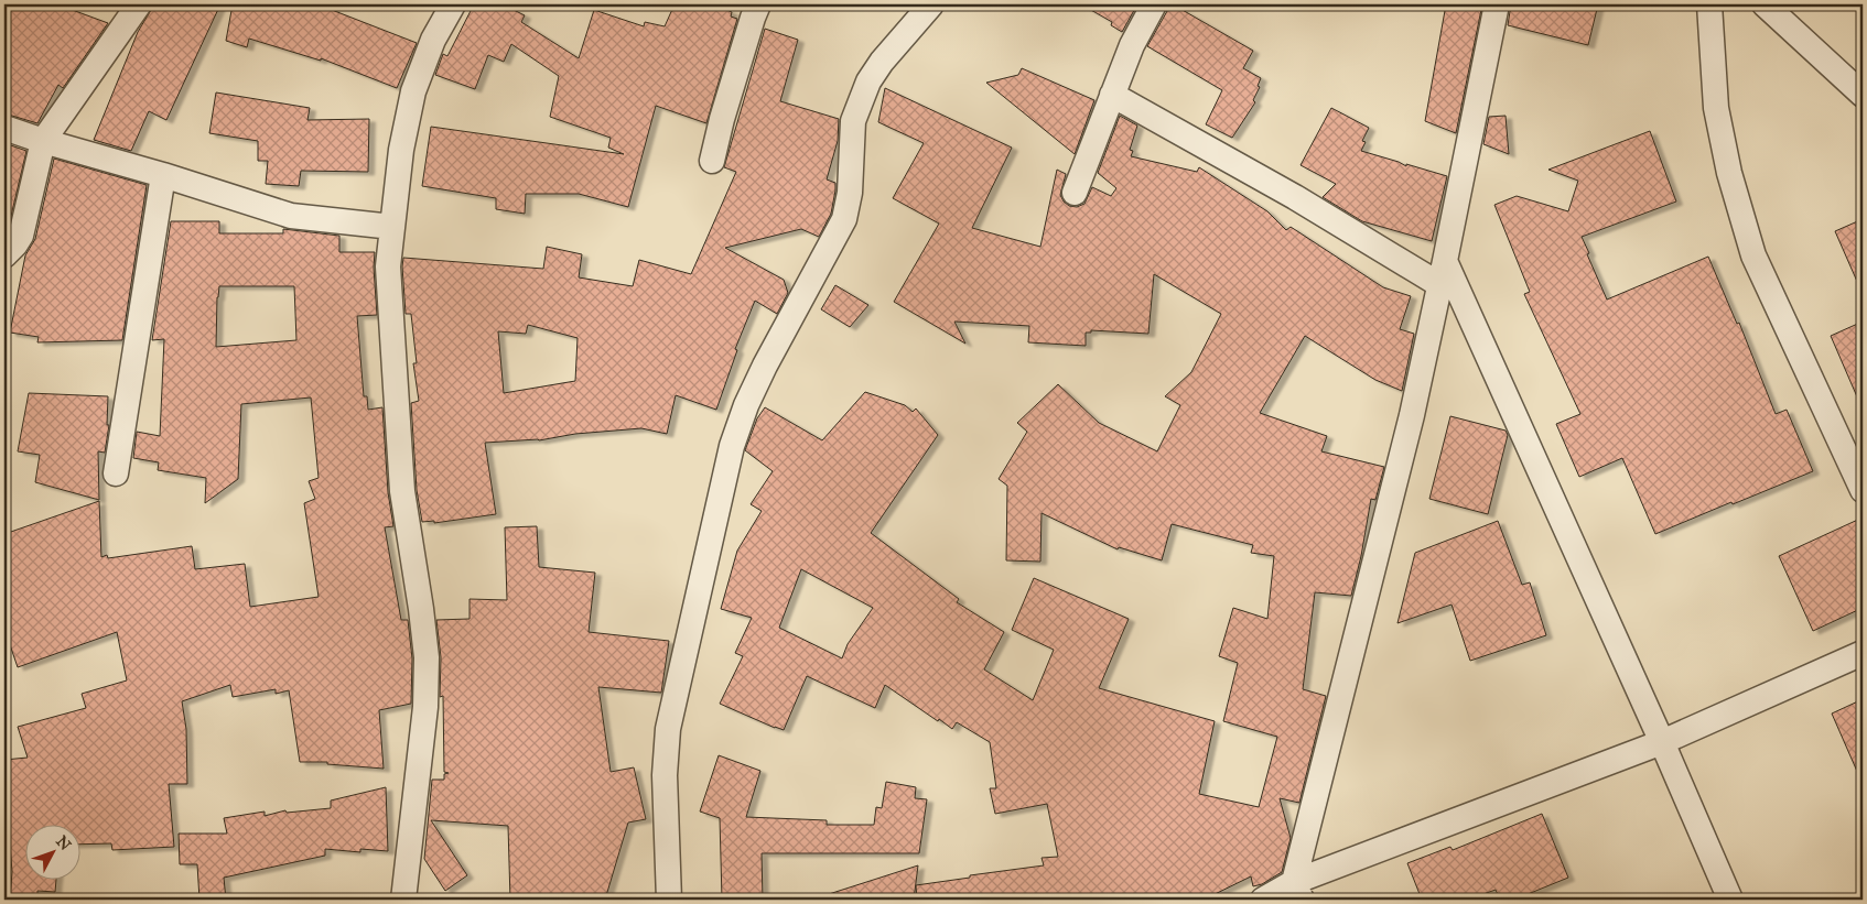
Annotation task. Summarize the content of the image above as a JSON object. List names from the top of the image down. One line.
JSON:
{"north":"top right"}
